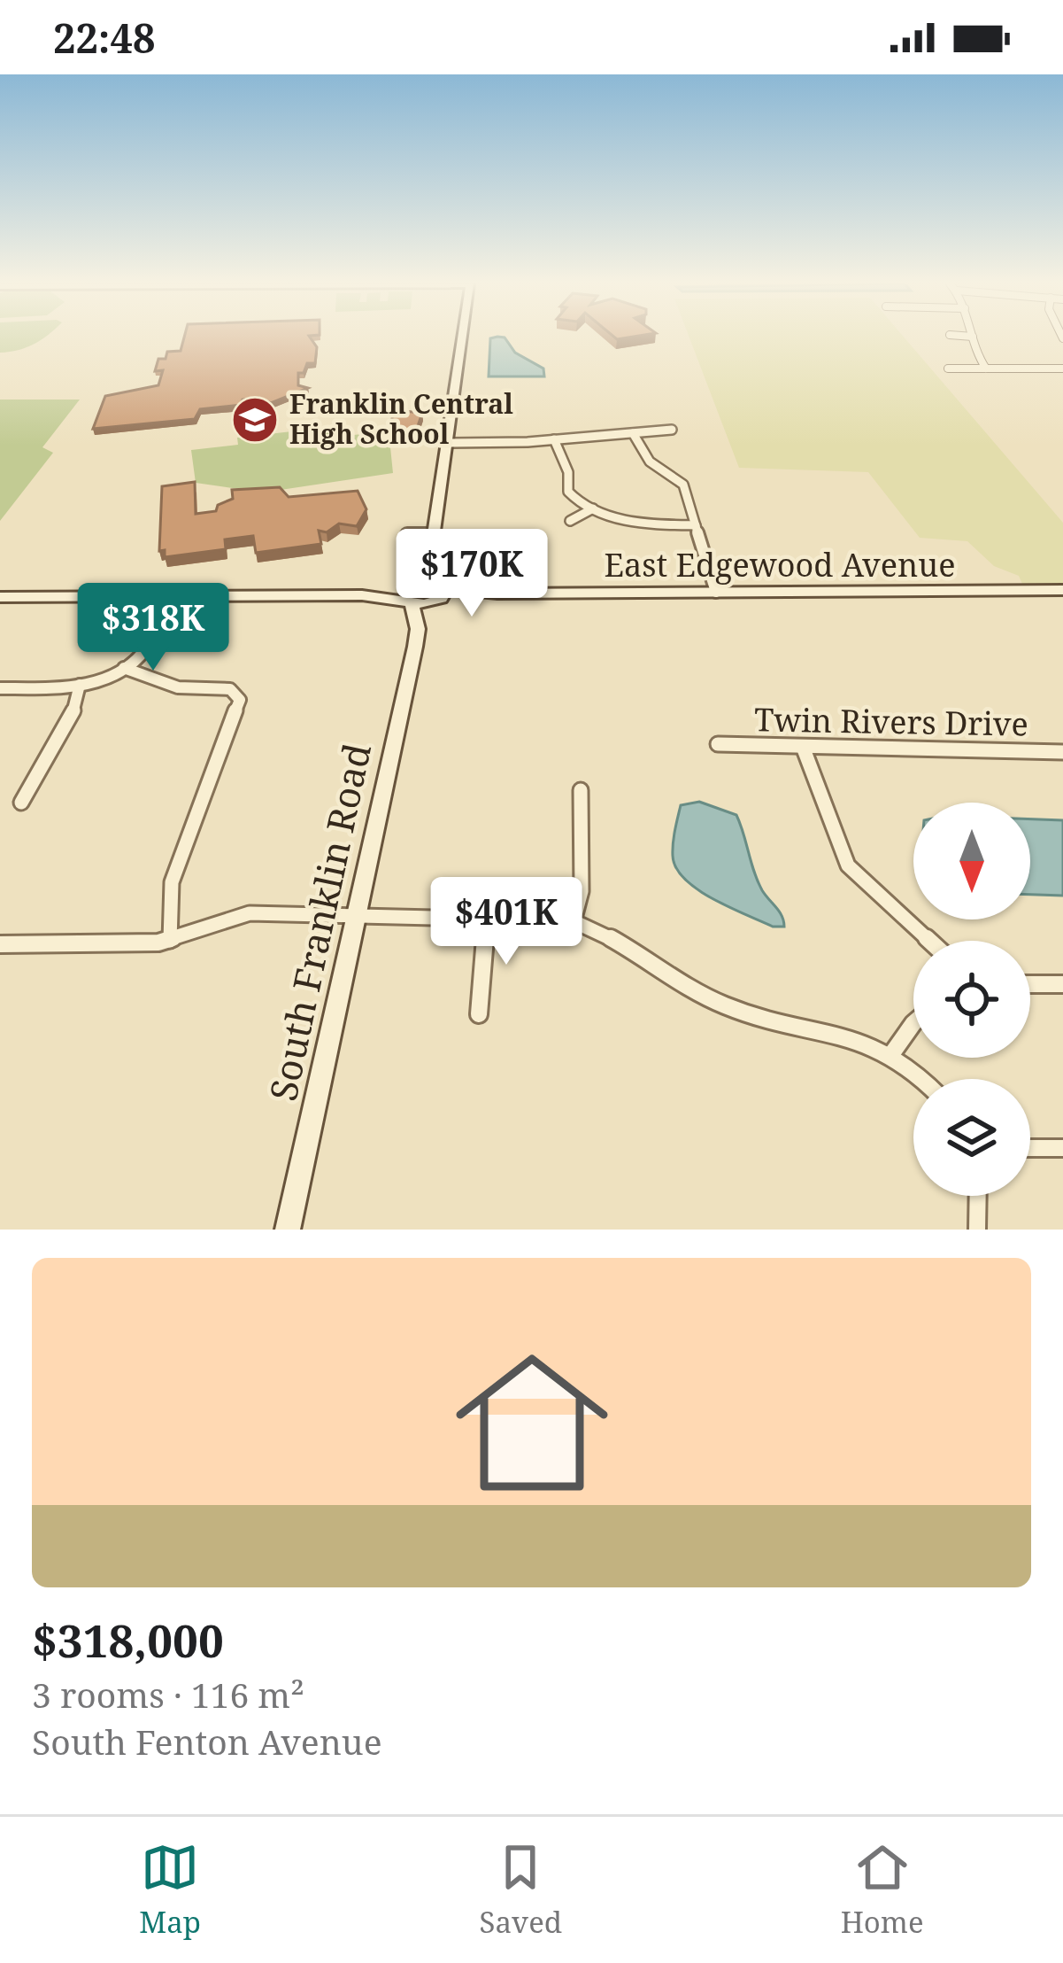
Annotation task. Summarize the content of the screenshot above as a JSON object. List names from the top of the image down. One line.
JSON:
{"streets":{"main road":["East Edgewood Avenue","South Franklin Road"],"street":["Twin Rivers Drive"]},"crossings":[["East Edgewood Avenue","South Franklin Road"]],"places":{"school or university":["Franklin Central High School"]},"north":"bottom","page":{"status":"22:48","price":["$170K","$318K","$401K"],"list":[{"name":"$318,000","note":"3 rooms · 116 m² · South Fenton Avenue"}],"tabs":["Map","Saved","Home"]}}
